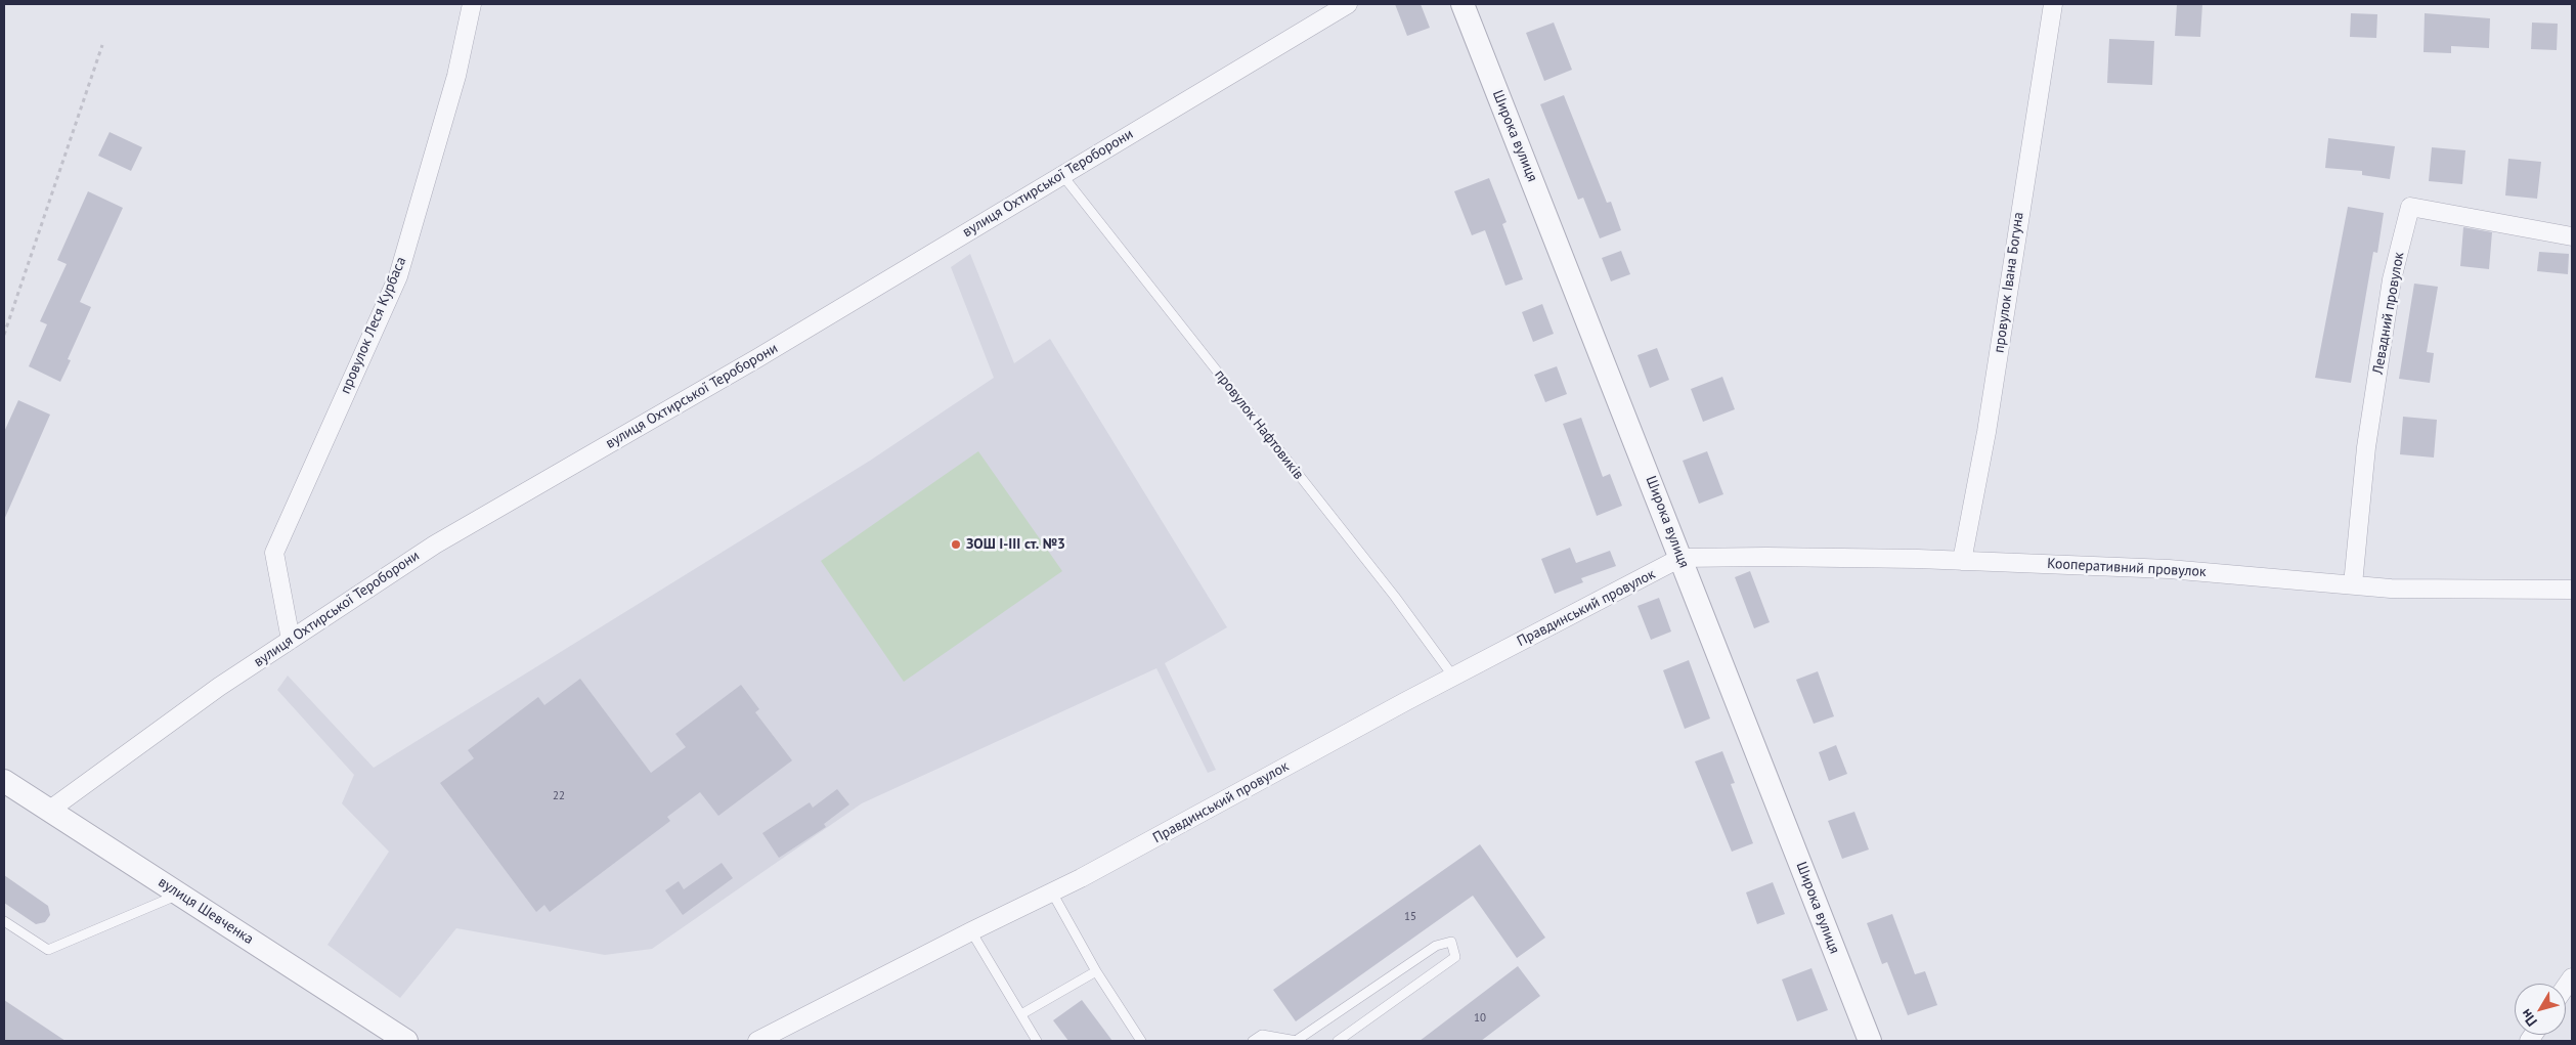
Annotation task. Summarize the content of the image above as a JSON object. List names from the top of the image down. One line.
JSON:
{"streets":{"street":["Широка вулиця","вулиця Охтирської Тероборони","провулок Івана Богуна","Левадний провулок","провулок Леся Курбаса","Кооперативний провулок","Правдинський провулок","вулиця Шевченка"],"lane":["провулок Нафтовиків"]},"crossings":[["Широка вулиця","Кооперативний провулок"],["Широка вулиця","Правдинський провулок"],["вулиця Охтирської Тероборони","провулок Леся Курбаса"],["вулиця Охтирської Тероборони","провулок Нафтовиків"],["вулиця Охтирської Тероборони","вулиця Шевченка"],["провулок Івана Богуна","Кооперативний провулок"],["Левадний провулок","Кооперативний провулок"],["провулок Нафтовиків","Правдинський провулок"],["Кооперативний провулок","Правдинський провулок"]],"places":["ЗОШ І-ІІІ ст. №3"],"house_numbers":["22","15","10"],"north":"bottom left"}
